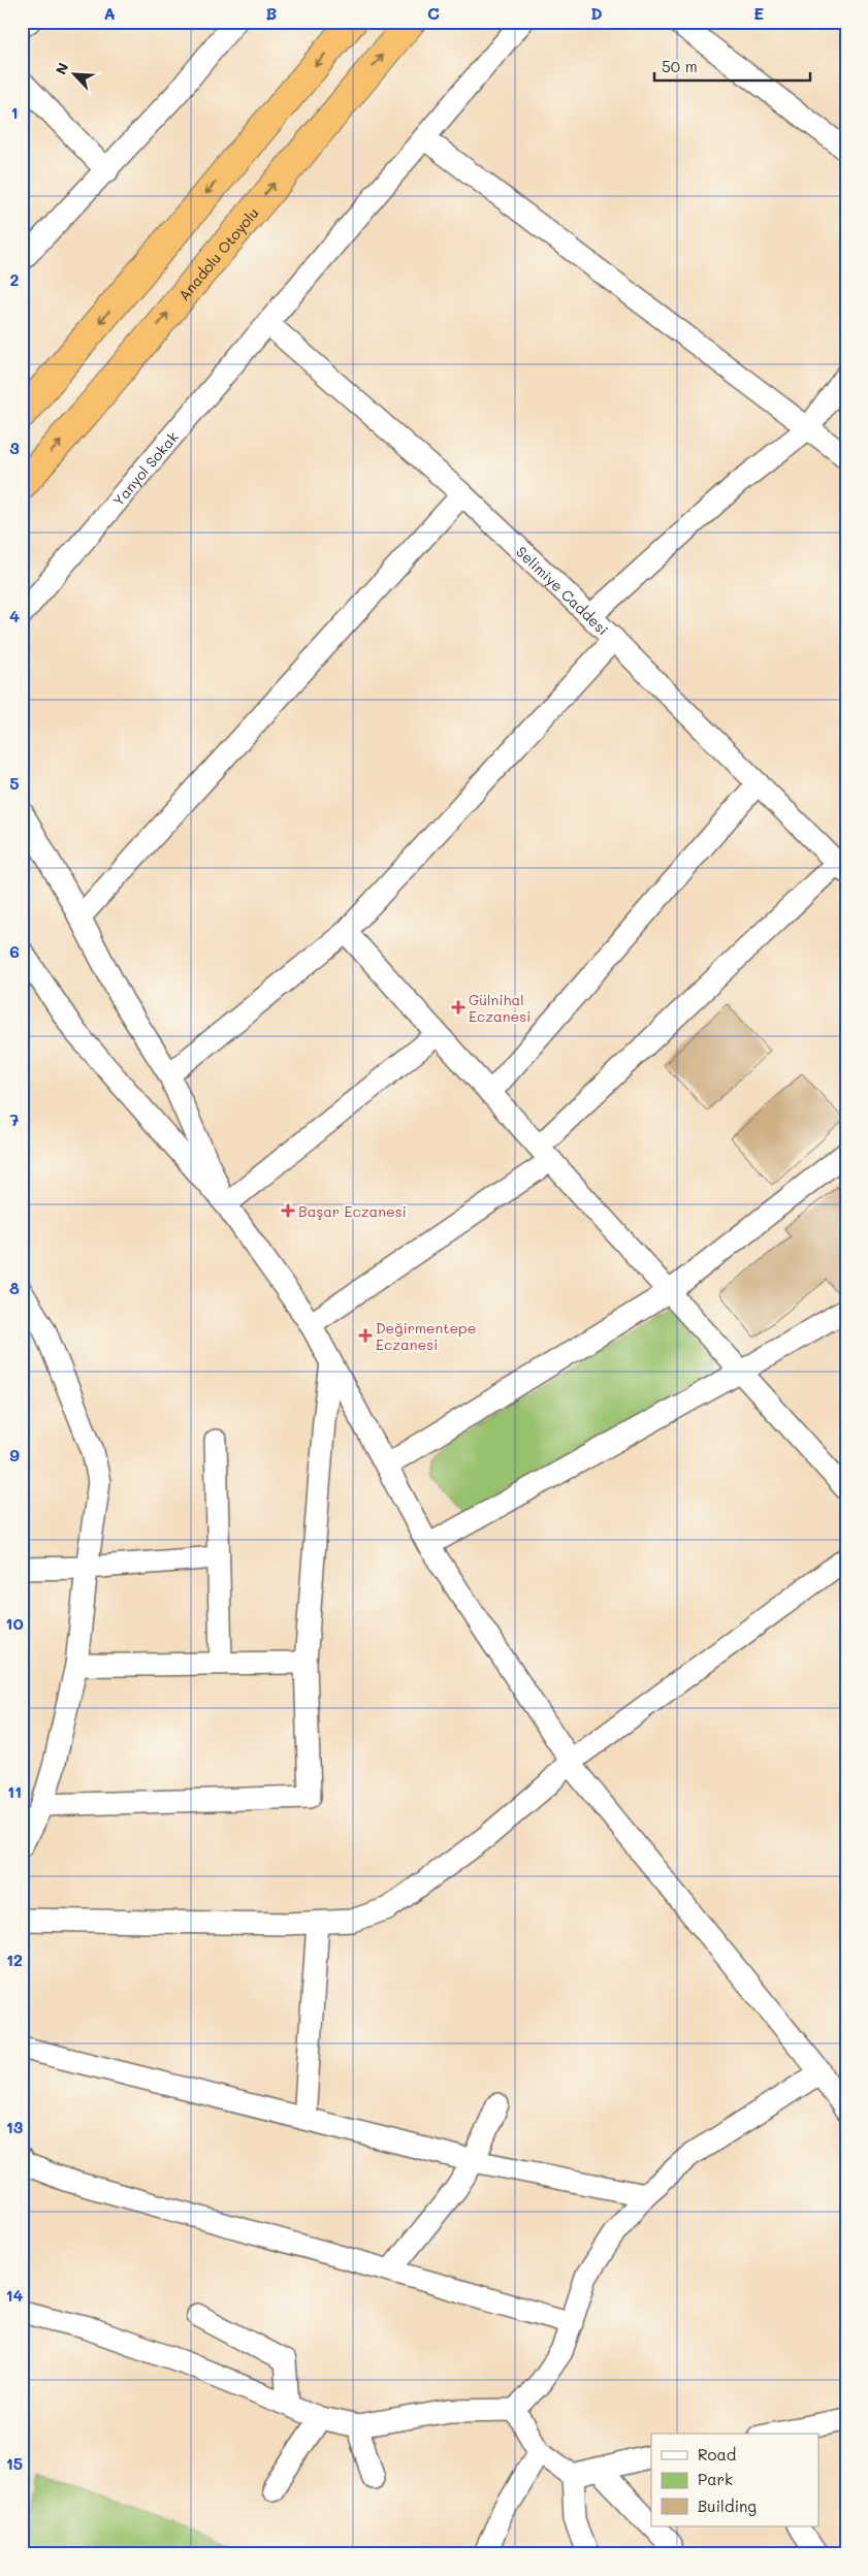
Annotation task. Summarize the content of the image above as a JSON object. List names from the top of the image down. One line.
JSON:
{"streets":{"highway":["Anadolu Otoyolu"],"street":["Yanyol Sokak","Selimiye Caddesi"]},"crossings":[["Yanyol Sokak","Selimiye Caddesi"]],"places":{"health":["Gülnihal Eczanesi","Başar Eczanesi","Değirmentepe Eczanesi"]},"legend":["Road","Park","Building"],"scale_bar":"50 m","north":"top left","grid":{"columns":["A","B","C","D","E"],"rows":["1","2","3","4","5","6","7","8","9","10","11","12","13","14","15"]}}
